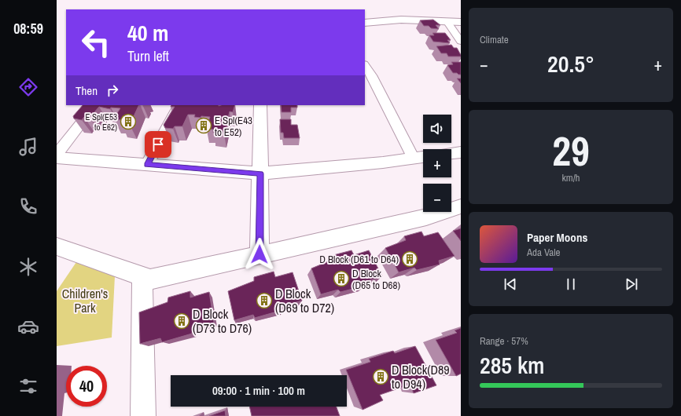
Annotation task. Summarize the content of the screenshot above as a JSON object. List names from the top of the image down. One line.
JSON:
{"parks":["Children's Park"],"places":{"building":["E Spl(E53 to E62)","E Spl(E43 to E52)","D Block (D61 to D64)","D Block (D65 to D68)","D Block (D69 to D72)","D Block (D73 to D76)","D Block(D89 to D94)"]},"page":{"tabs":"08:59","tile":["Climate",["29","km/h"],["Range · 57%","285 km"]],"turn":["40 m","Turn left"],"heat":["−","20.5°","+"],"then":"Then","map_buttons":["+","−"],"song":["Paper Moons","Ada Vale"],"limit":"40","trip":"09:00 · 1 min · 100 m"}}
